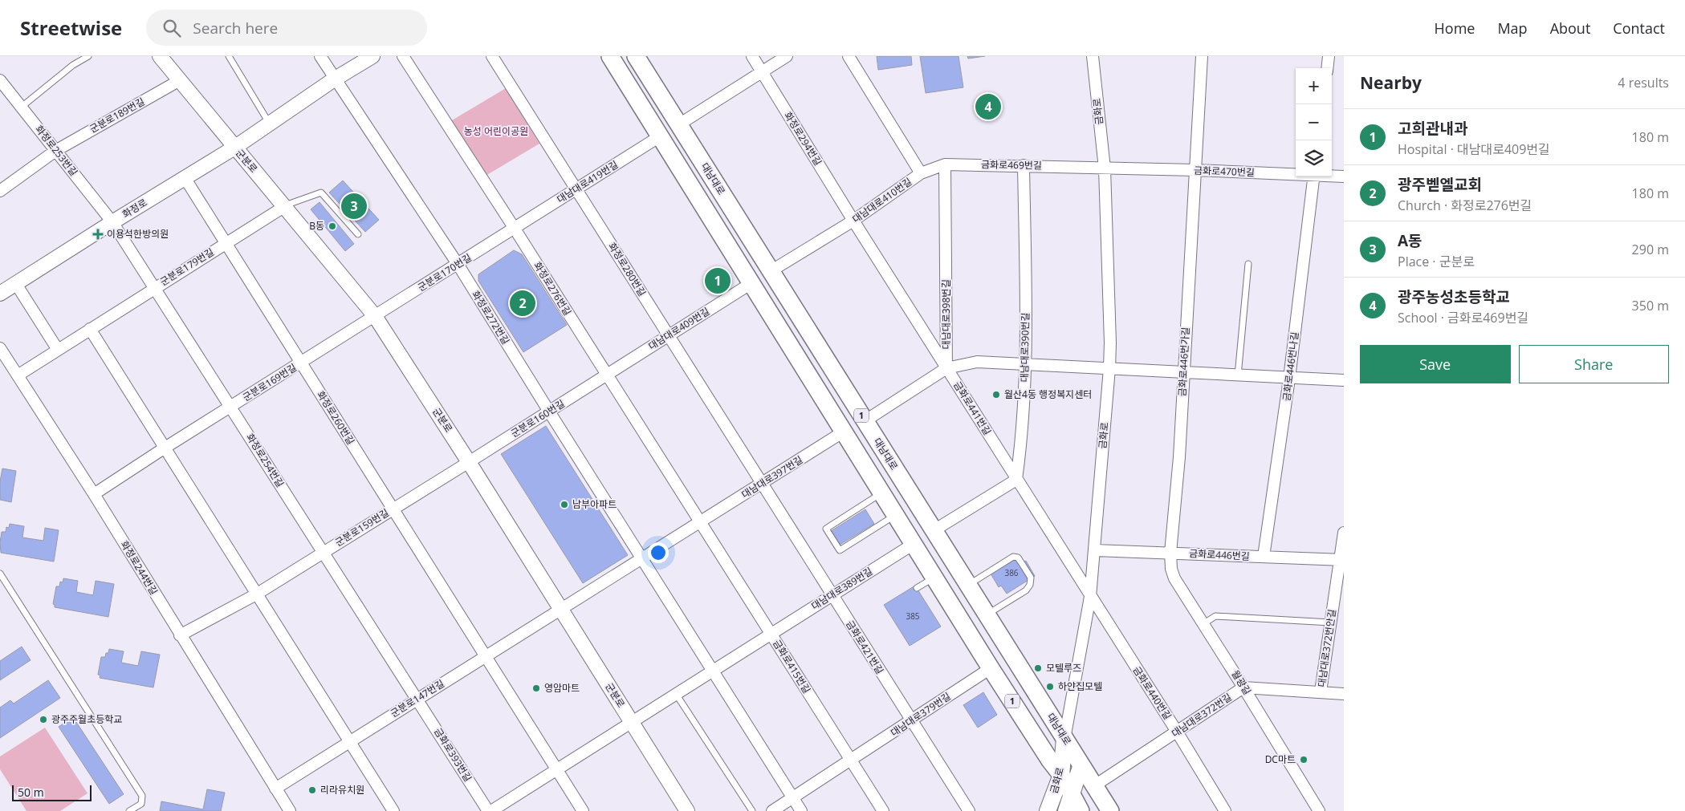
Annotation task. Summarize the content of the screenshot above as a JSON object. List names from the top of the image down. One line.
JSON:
{"streets":{"main road":["금화로","대남대로","1"],"street":["군분로189번길","화정로294번길","화정로253번길","군분로","금화로469번길","금화로470번길","대남대로419번길","대남대로410번길","화정로","군분로179번길","화정로280번길","군분로170번길","화정로276번길","대남대로398번길","화정로272번길","대남대로409번길","대남대로390번길","금화로446번가길","금화로446번나길","군분로169번길","금화로441번길","화정로260번길","군분로160번길","화정로254번길","대남대로397번길","군분로159번길","금화로446번길","화정로244번길","대남대로389번길","금화로421번길","대남대로372번안길","금화로415번길","월광길","금화로440번길","군분로147번길","대남대로379번길","대남대로372번길","금화로393번길"]},"crossings":[["금화로","금화로469번길"],["금화로","금화로470번길"],["금화로","대남대로"],["금화로","금화로441번길"],["금화로","1"],["금화로","금화로446번길"],["금화로","금화로440번길"],["군분로189번길","화정로253번길"],["군분로189번길","군분로"],["화정로294번길","대남대로410번길"],["화정로294번길","금화로441번길"],["화정로253번길","화정로"],["화정로253번길","화정로254번길"],["군분로","화정로"],["군분로","군분로179번길"],["군분로","군분로170번길"],["군분로","군분로169번길"],["군분로","군분로160번길"],["군분로","군분로159번길"],["군분로","대남대로389번길"],["군분로","군분로147번길"],["금화로469번길","금화로470번길"],["금화로469번길","대남대로410번길"],["금화로469번길","대남대로398번길"],["금화로469번길","대남대로390번길"],["금화로470번길","금화로446번가길"],["대남대로","대남대로410번길"],["대남대로","대남대로372번길"],["대남대로419번길","화정로280번길"],["대남대로419번길","군분로170번길"],["대남대로419번길","화정로276번길"],["대남대로419번길","1"],["대남대로410번길","금화로441번길"],["화정로","화정로272번길"],["화정로","화정로260번길"],["화정로","화정로254번길"],["군분로179번길","화정로260번길"],["군분로179번길","화정로254번길"],["군분로179번길","화정로244번길"],["화정로280번길","대남대로409번길"],["화정로280번길","대남대로397번길"],["화정로280번길","금화로421번길"],["군분로170번길","화정로276번길"],["군분로170번길","화정로272번길"],["군분로170번길","군분로169번길"],["화정로276번길","대남대로409번길"],["화정로276번길","군분로160번길"],["화정로276번길","대남대로397번길"],["화정로276번길","금화로415번길"],["대남대로398번길","금화로441번길"],["화정로272번길","군분로160번길"],["화정로272번길","대남대로397번길"],["화정로272번길","대남대로389번길"],["화정로272번길","군분로147번길"],["화정로272번길","대남대로379번길"],["대남대로409번길","1"],["대남대로409번길","군분로160번길"],["대남대로390번길","금화로441번길"],["금화로446번가길","금화로446번길"],["금화로446번가길","월광길"],["금화로446번나길","금화로446번길"],["군분로169번길","화정로260번길"],["군분로169번길","화정로254번길"],["군분로169번길","화정로244번길"],["금화로441번길","금화로440번길"],["1","대남대로397번길"],["1","대남대로389번길"],["1","대남대로379번길"],["화정로260번길","군분로159번길"],["화정로260번길","군분로147번길"],["군분로160번길","군분로159번길"],["화정로254번길","군분로159번길"],["화정로254번길","군분로147번길"],["화정로254번길","금화로393번길"],["대남대로397번길","금화로421번길"],["대남대로397번길","금화로415번길"],["대남대로397번길","군분로147번길"],["군분로159번길","화정로244번길"],["금화로446번길","대남대로372번안길"],["금화로446번길","월광길"],["화정로244번길","군분로147번길"],["대남대로389번길","금화로421번길"],["대남대로389번길","금화로415번길"],["대남대로389번길","금화로393번길"],["금화로421번길","대남대로379번길"],["금화로415번길","대남대로379번길"],["월광길","대남대로372번길"],["금화로440번길","대남대로372번길"],["군분로147번길","금화로393번길"]],"parks":["농성 어린이공원"],"places":{"other":["B동","월산4동 행정복지센터","남부아파트","모텔루즈","하얀집모텔","영암마트","광주주월초등학교","DC마트","리라유치원"],"health":["이용석한방의원"]},"house_numbers":["386","385"],"scale_bar":"50 m","page":{"header":"Streetwise","search":"Search here","nav":["Home","Map","About","Contact"],"heading":["Nearby","4 results"],"map_buttons":["+","−"],"pins":["4","3","1","2"],"list":[{"mark":"1","name":"고희관내과","note":"Hospital · 대남대로409번길","value":"180 m"},{"mark":"2","name":"광주벧엘교회","note":"Church · 화정로276번길","value":"180 m"},{"mark":"3","name":"A동","note":"Place · 군분로","value":"290 m"},{"mark":"4","name":"광주농성초등학교","note":"School · 금화로469번길","value":"350 m"}],"buttons":["Save","Share"],"scale":"50 m"}}
